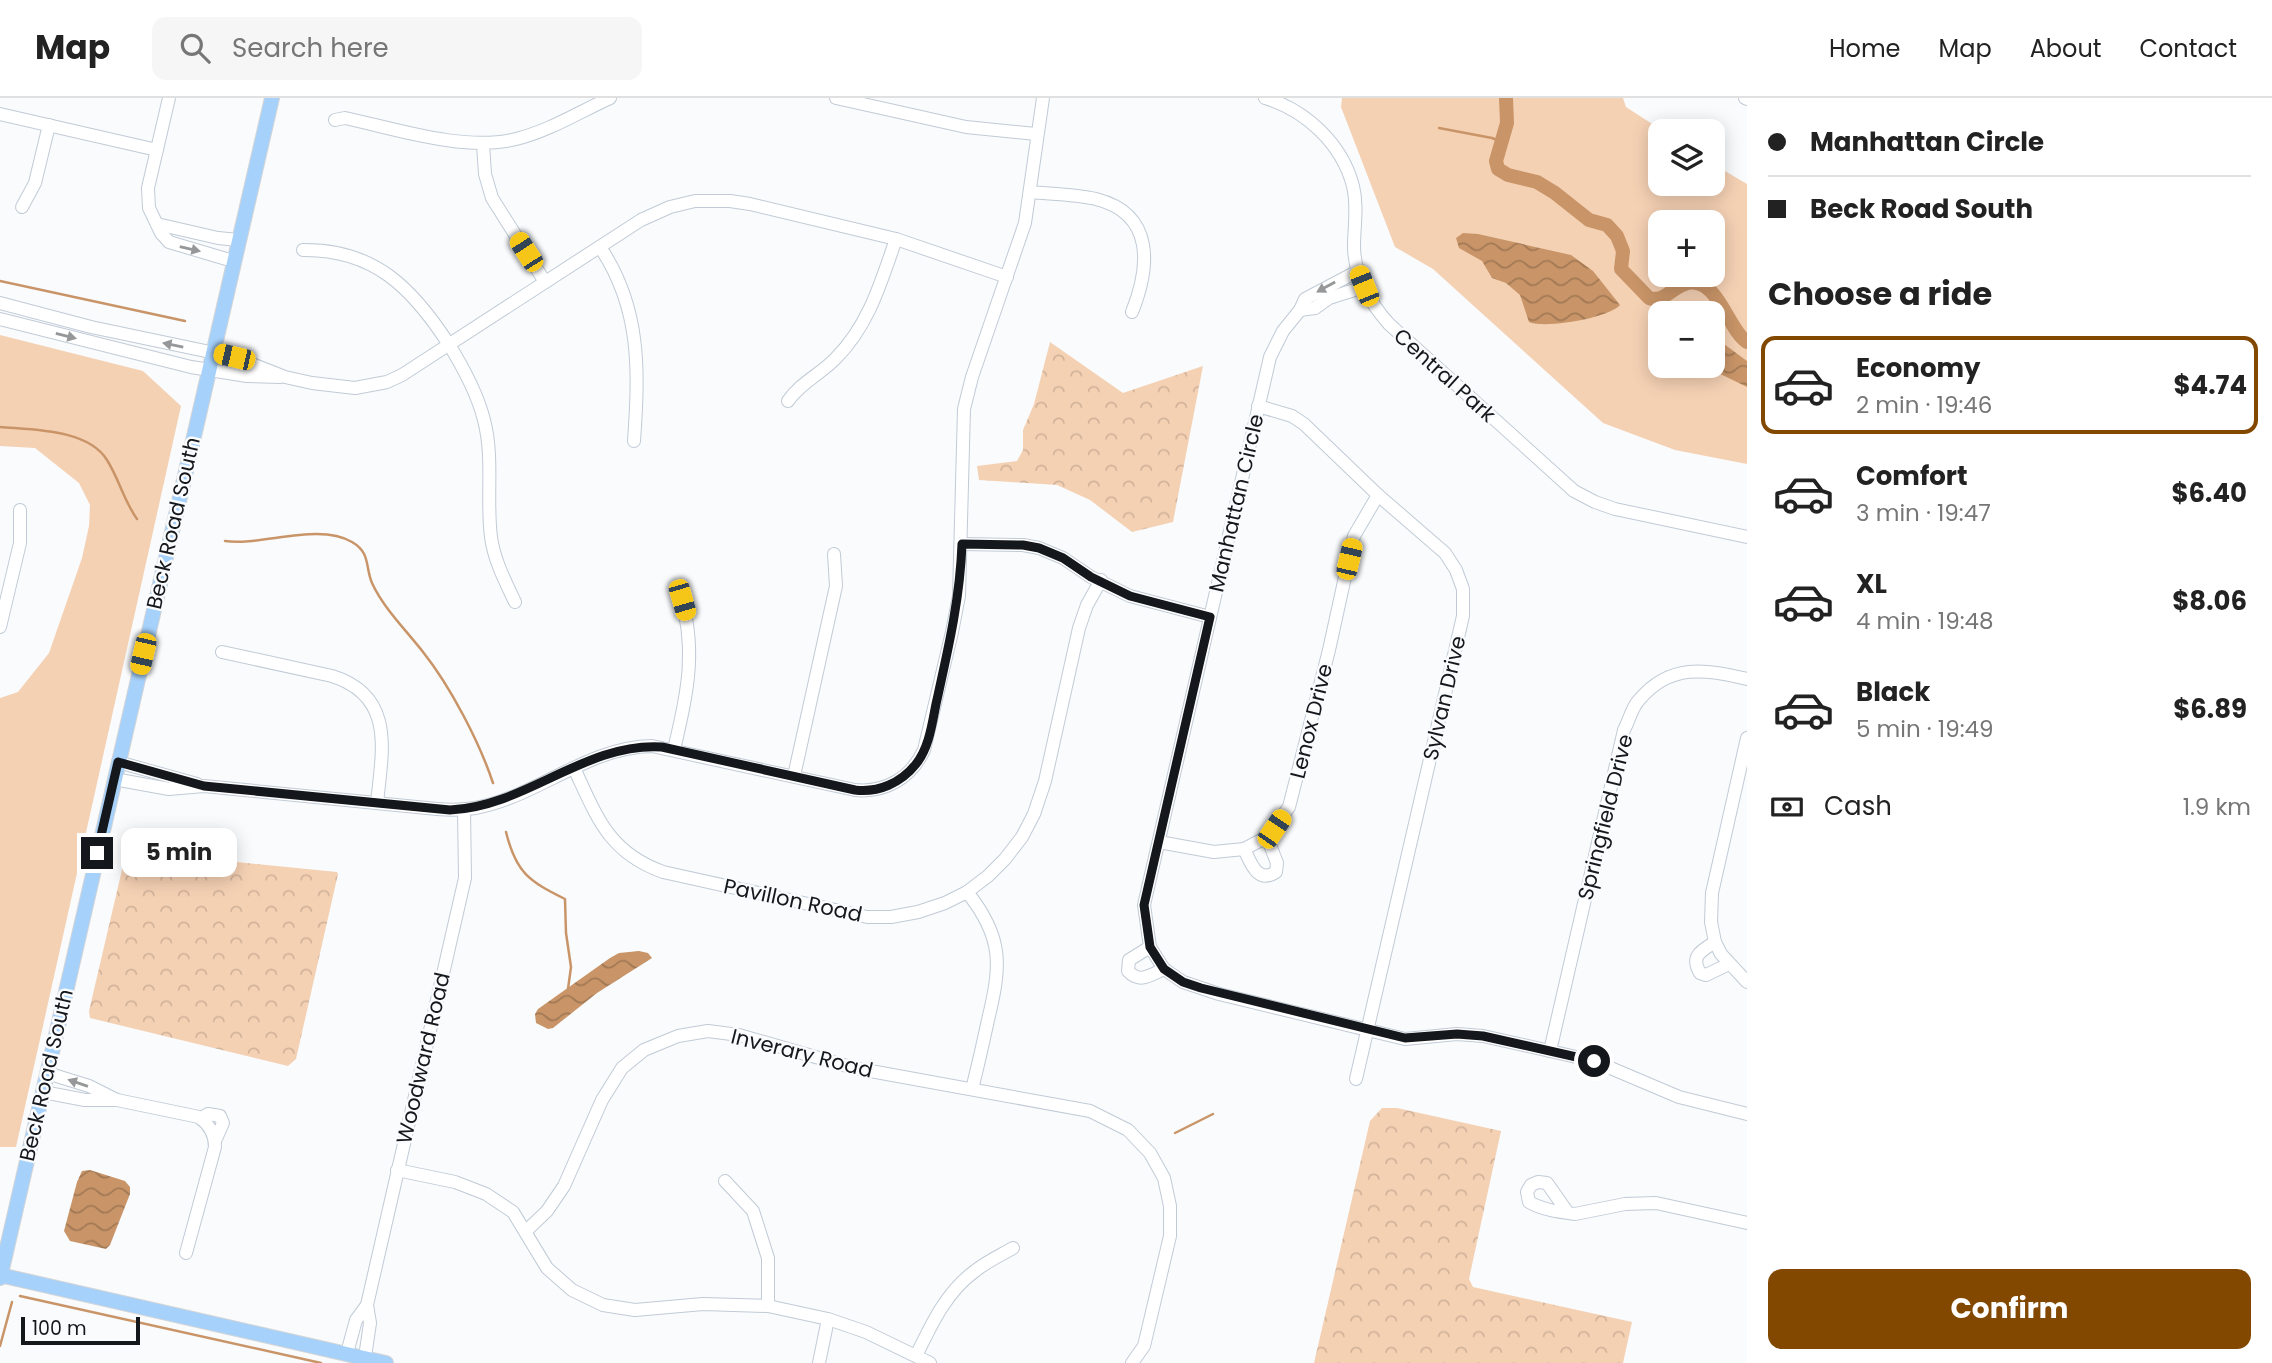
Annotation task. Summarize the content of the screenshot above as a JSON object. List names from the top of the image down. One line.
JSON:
{"streets":{"main road":["Beck Road South"],"street":["Central Park","Manhattan Circle","Sylvan Drive","Lenox Drive","Springfield Drive","Pavillon Road","Inverary Road","Woodward Road"]},"crossings":[["Central Park","Manhattan Circle"],["Manhattan Circle","Sylvan Drive"],["Manhattan Circle","Lenox Drive"],["Manhattan Circle","Springfield Drive"],["Sylvan Drive","Lenox Drive"]],"scale_bar":"100 m","page":{"header":"Map","search":"Search here","nav":["Home","Map","About","Contact"],"banner":["Manhattan Circle","Beck Road South"],"map_buttons":["+","−"],"heading":"Choose a ride","list":[{"name":"Economy","note":"2 min · 19:46","value":"$4.74"},{"name":"Comfort","note":"3 min · 19:47","value":"$6.40"},{"name":"XL","note":"4 min · 19:48","value":"$8.06"},{"name":"Black","note":"5 min · 19:49","value":"$6.89"}],"pay":["Cash","1.9 km"],"bubble":"5 min","buttons":"Confirm","scale":"100 m"}}
